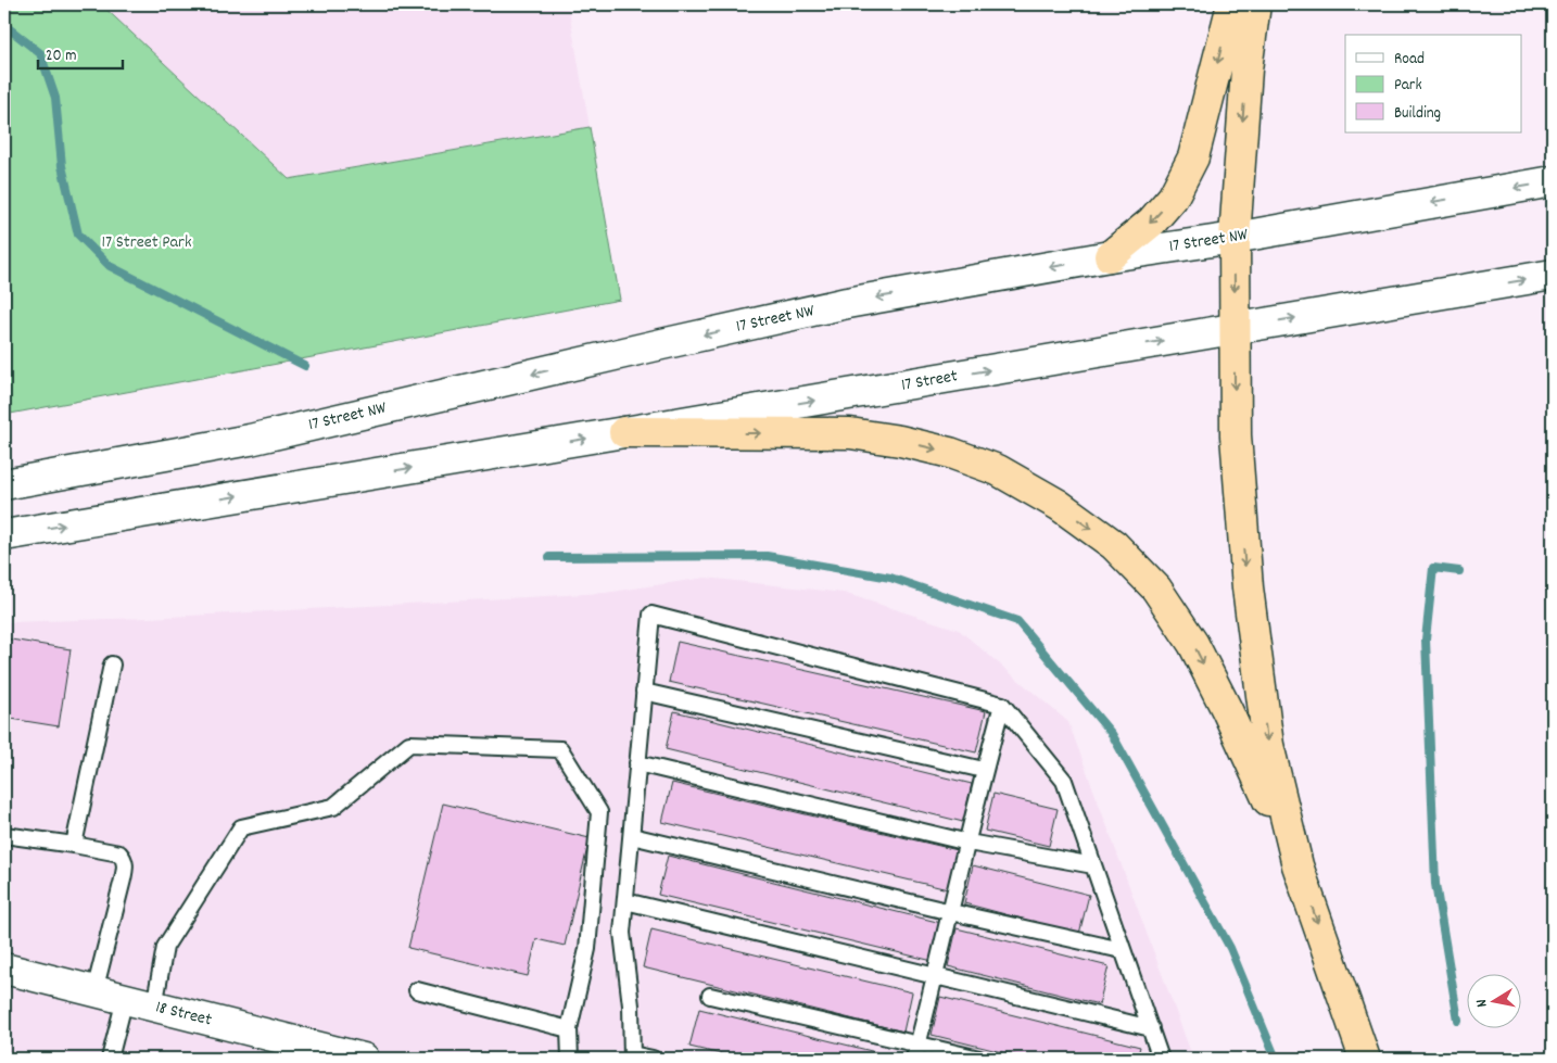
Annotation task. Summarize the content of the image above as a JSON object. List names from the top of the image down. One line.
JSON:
{"streets":{"main road":["17 Street NW","17 Street","18 Street"]},"one_way":["17 Street"],"parks":["17 Street Park"],"legend":["Road","Park","Building"],"scale_bar":"20 m","north":"left"}
